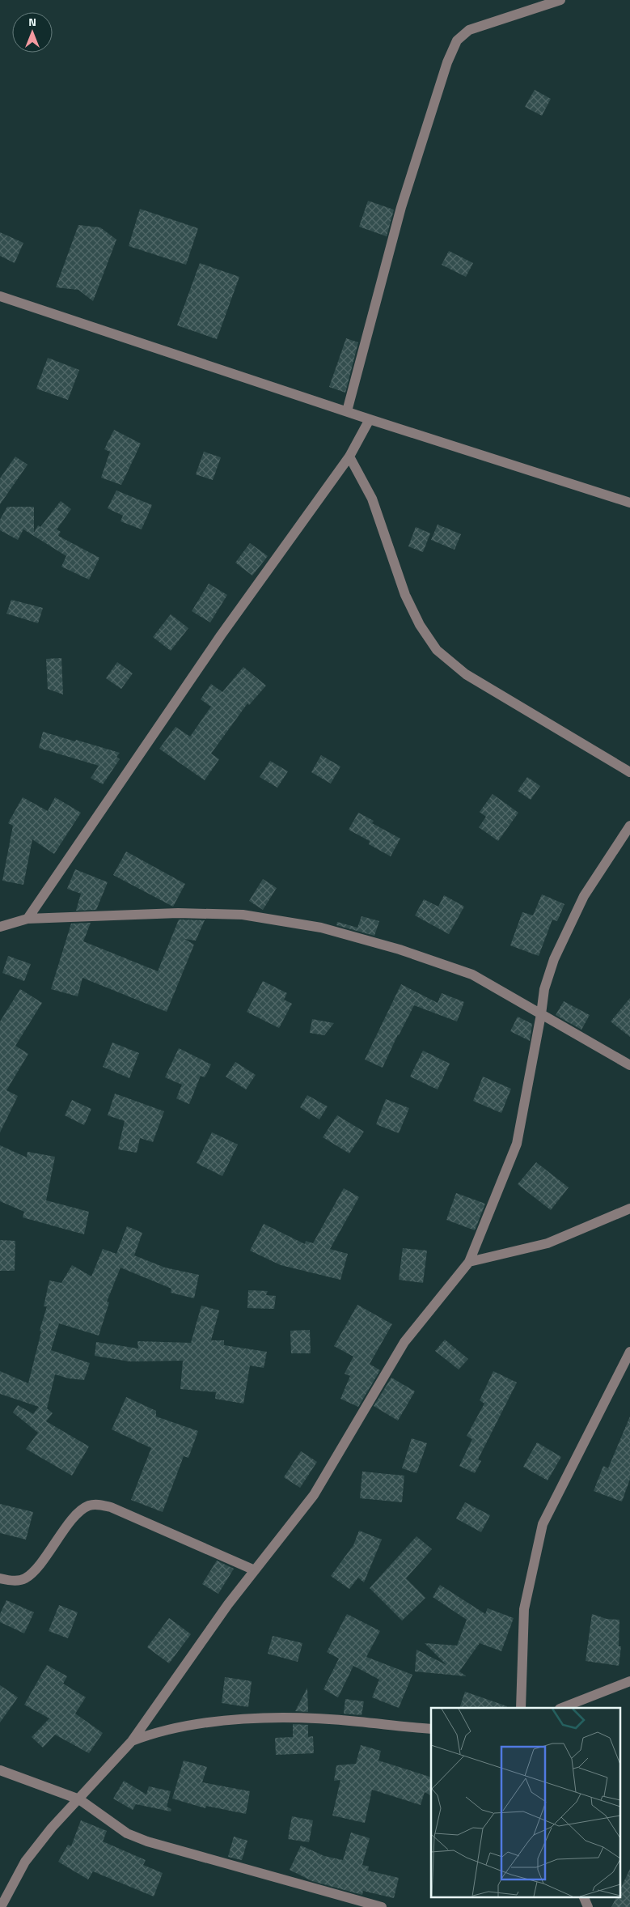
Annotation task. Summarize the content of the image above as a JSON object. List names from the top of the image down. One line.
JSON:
{"north":"top"}
